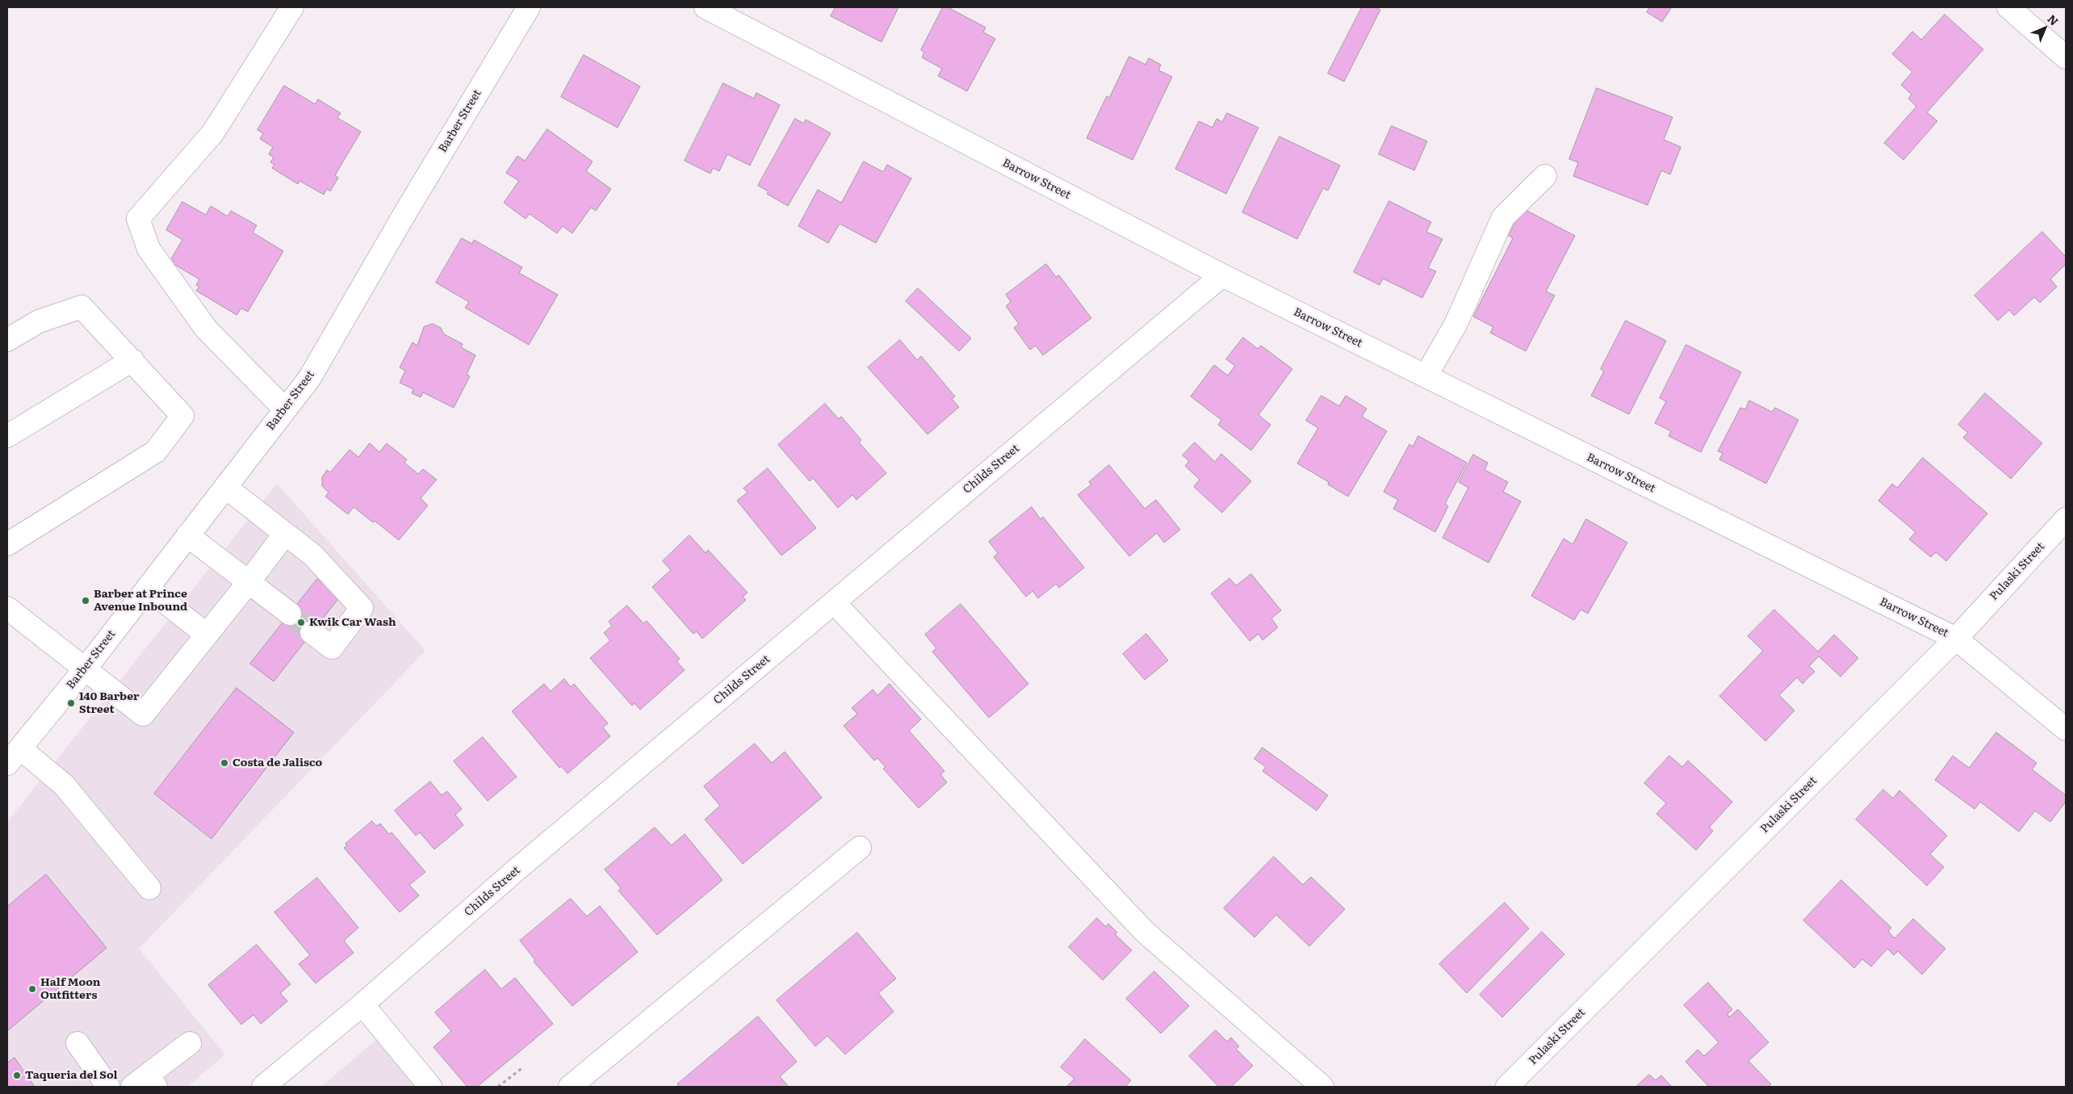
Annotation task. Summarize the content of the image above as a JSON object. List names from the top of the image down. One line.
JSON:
{"streets":{"street":["Barber Street","Barrow Street","Childs Street","Pulaski Street"]},"crossings":[["Barrow Street","Childs Street"],["Barrow Street","Pulaski Street"]],"places":["Barber at Prince Avenue Inbound","Kwik Car Wash","140 Barber Street","Costa de Jalisco","Half Moon Outfitters","Taqueria del Sol"],"north":"top right"}
